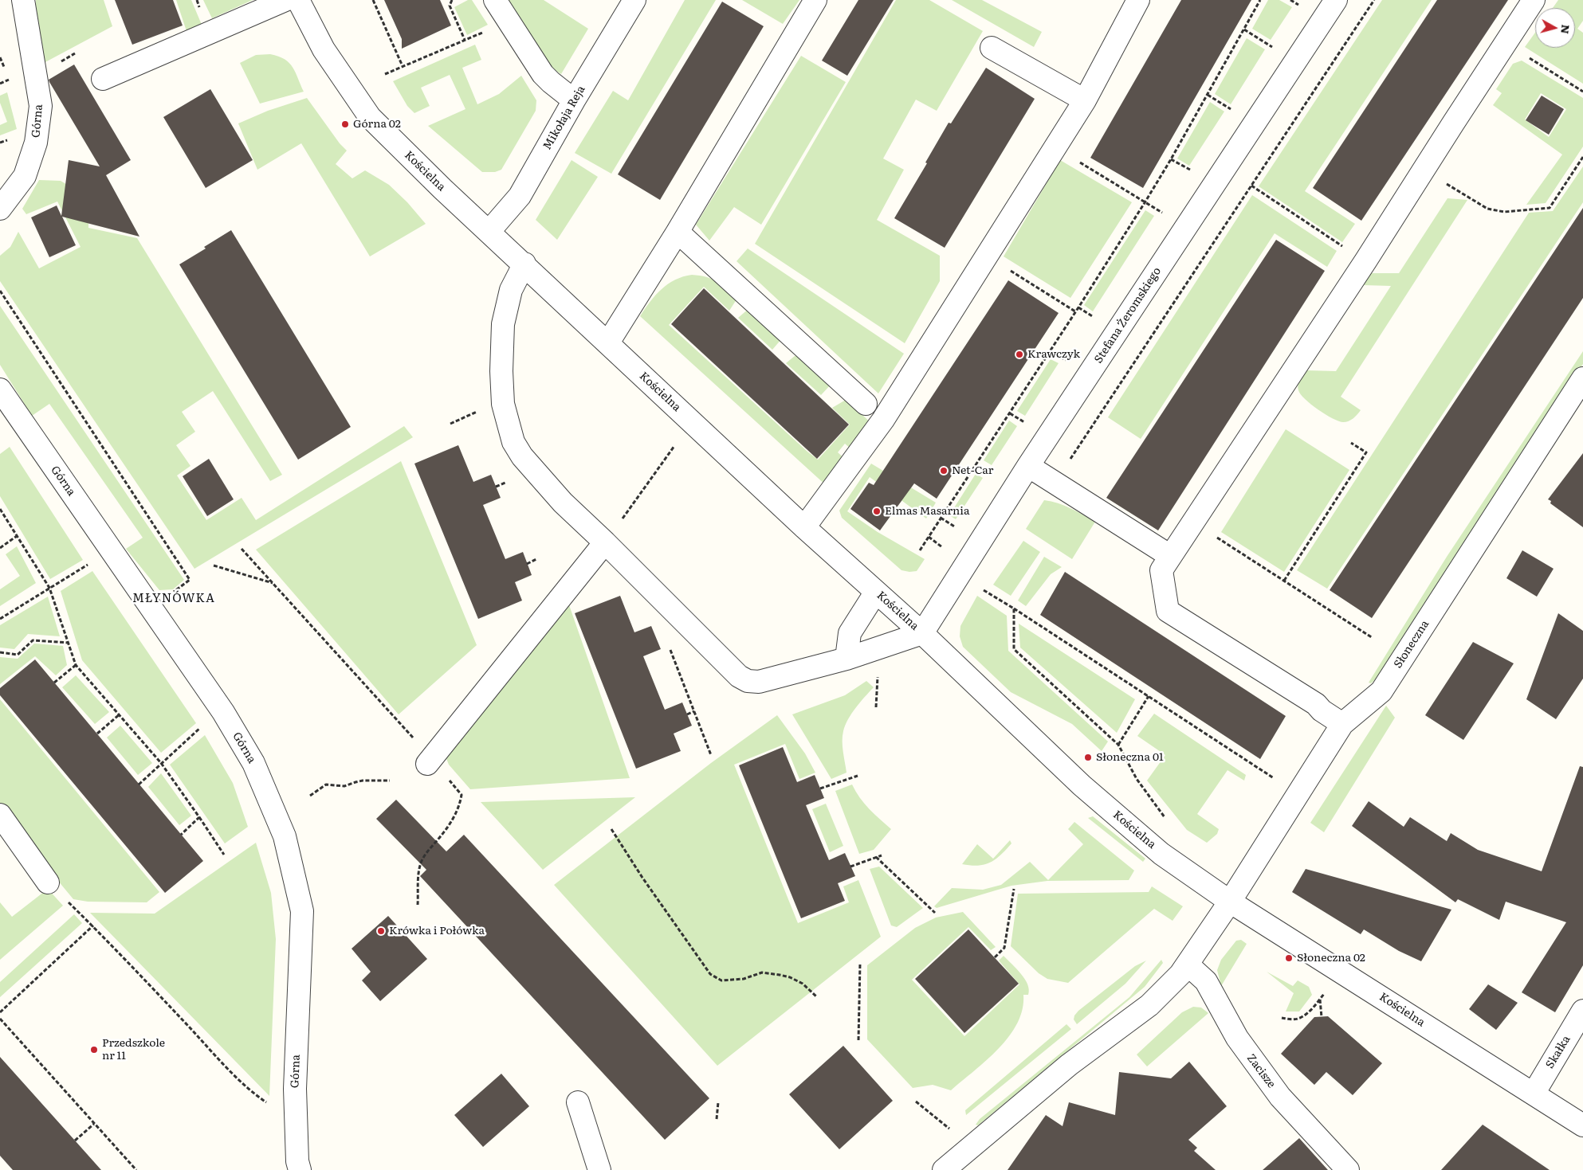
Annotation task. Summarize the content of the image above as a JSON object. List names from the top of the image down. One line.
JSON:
{"streets":{"street":["Mikołaja Reja","Górna","Kościelna","Stefana Żeromskiego","Słoneczna","Skałka","Zacisze"]},"crossings":[["Mikołaja Reja","Kościelna"],["Kościelna","Stefana Żeromskiego"],["Kościelna","Słoneczna"],["Kościelna","Skałka"],["Słoneczna","Zacisze"]],"districts":["MŁYNÓWKA"],"places":["Górna 02","Krawczyk","Net-Car","Elmas Masarnia","Słoneczna 01","Krówka i Połówka","Słoneczna 02","Przedszkole nr 11"],"north":"right"}
